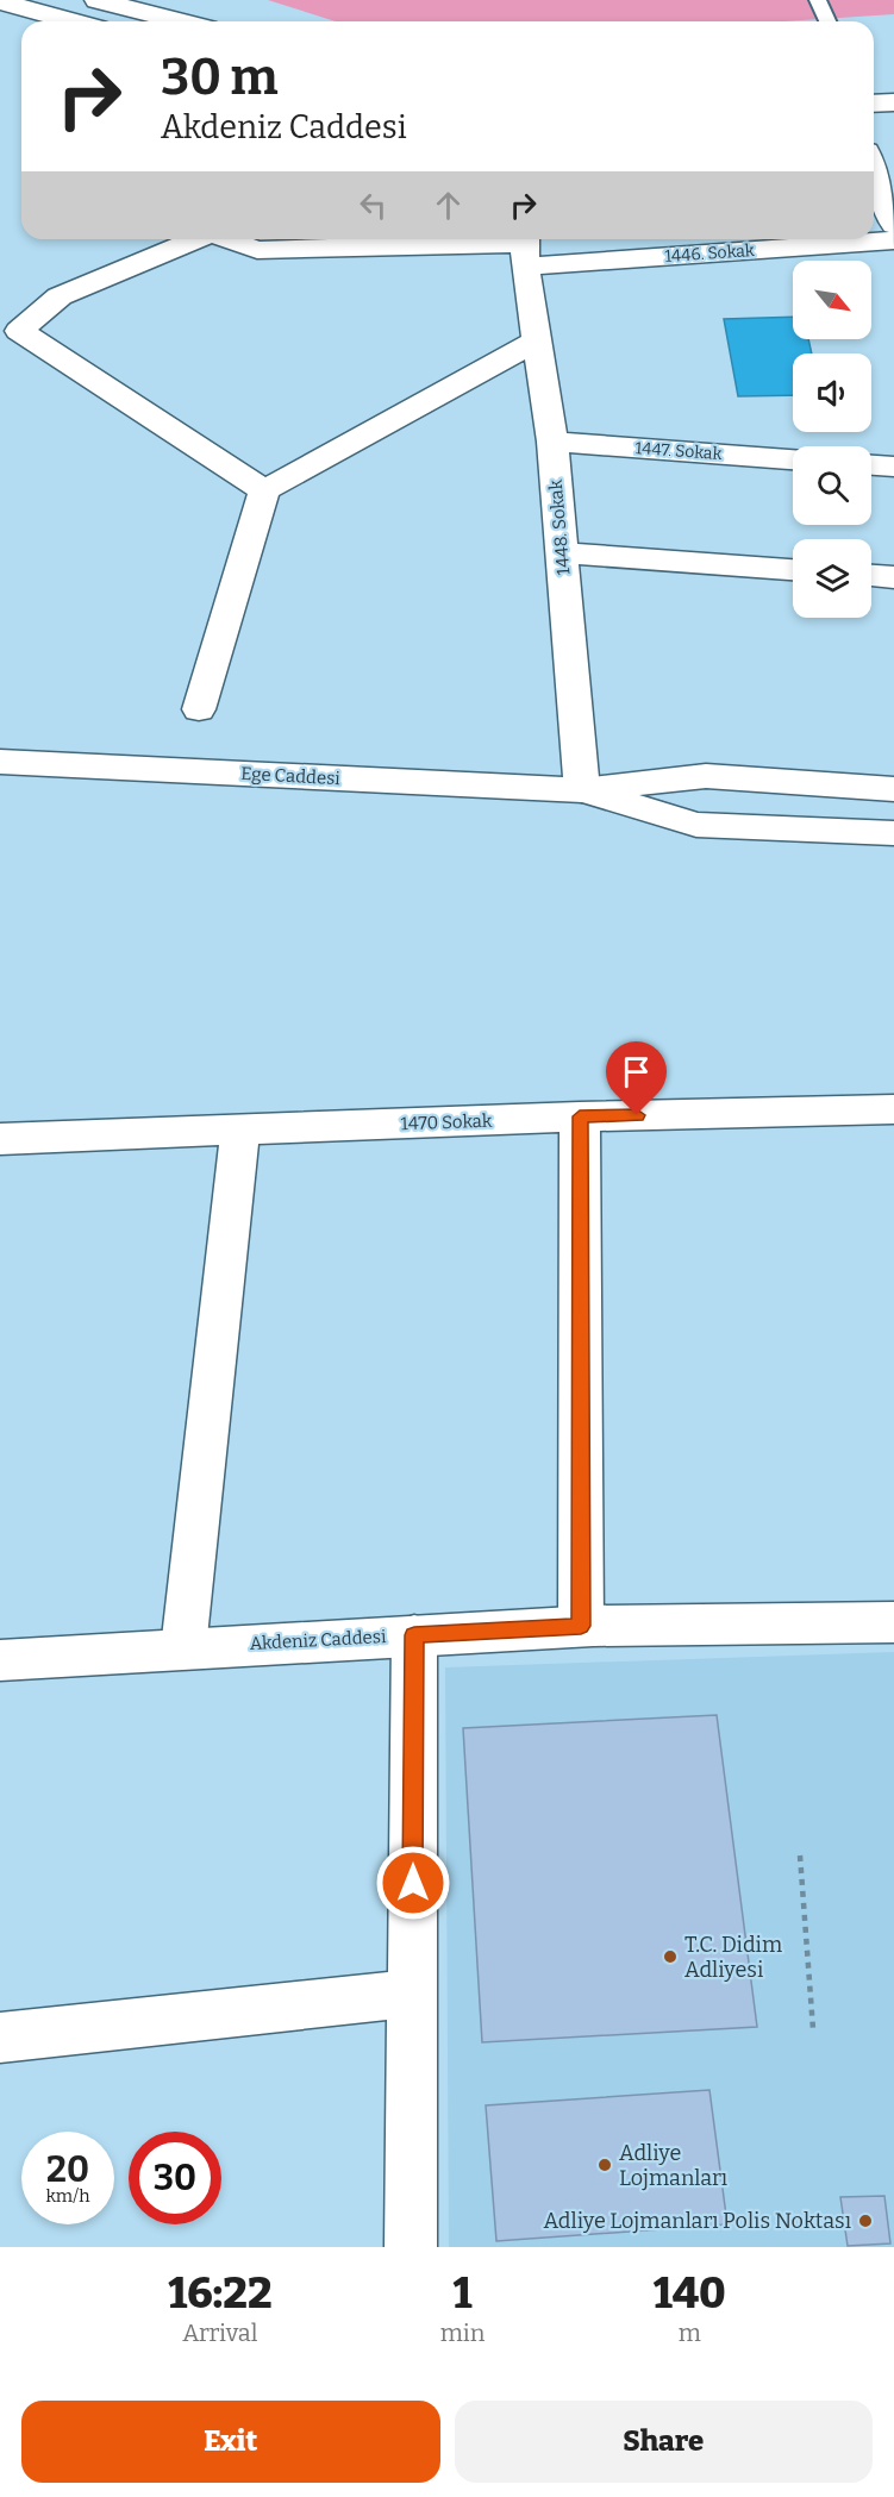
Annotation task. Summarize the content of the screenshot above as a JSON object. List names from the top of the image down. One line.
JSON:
{"streets":{"street":["1446. Sokak","1447. Sokak","1448. Sokak","Ege Caddesi","1470 Sokak","Akdeniz Caddesi"]},"crossings":[["1446. Sokak","1448. Sokak"],["1447. Sokak","1448. Sokak"],["1448. Sokak","Ege Caddesi"]],"places":["T.C. Didim Adliyesi","Adliye Lojmanları","Adliye Lojmanları Polis Noktası"],"north":"bottom right","page":{"turn":["30 m","Akdeniz Caddesi"],"speed":"20 km/h","limit":"30","eta":["16:22","Arrival","1","min","140","m"],"buttons":["Exit","Share"]}}
